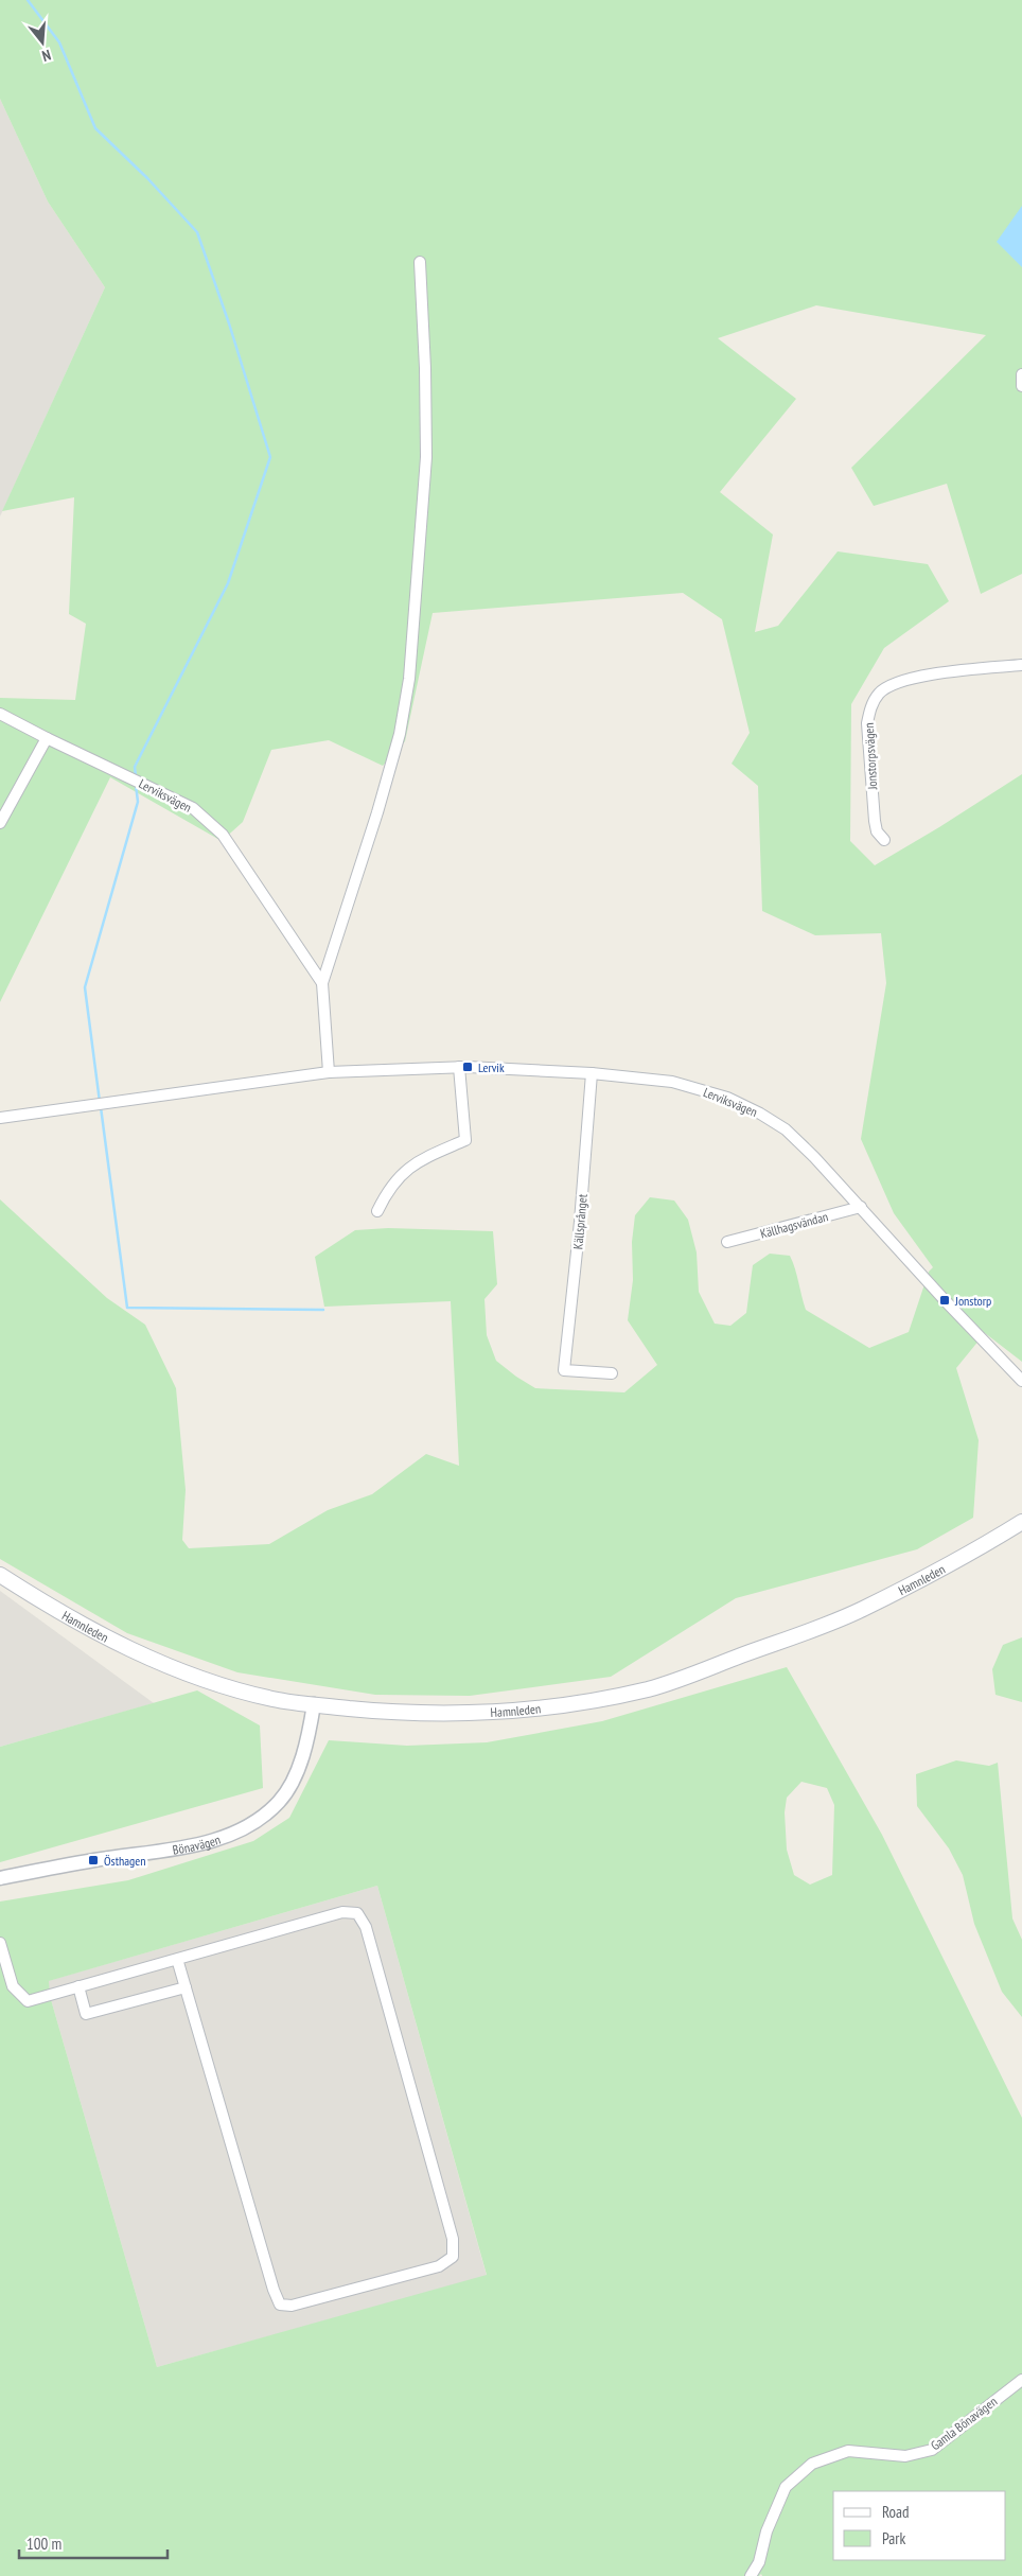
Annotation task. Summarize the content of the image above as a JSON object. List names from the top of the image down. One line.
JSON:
{"streets":{"main road":["Hamnleden"],"street":["Jonstorpsvägen","Lerviksvägen","Källsprånget","Källhagsvändan","Bönavägen","Gamla Bönavägen"]},"crossings":[["Lerviksvägen","Källsprånget"],["Lerviksvägen","Källhagsvändan"],["Hamnleden","Bönavägen"]],"places":{"transit":["Lervik","Jonstorp","Östhagen"]},"legend":["Road","Park"],"scale_bar":"100 m","north":"bottom"}
